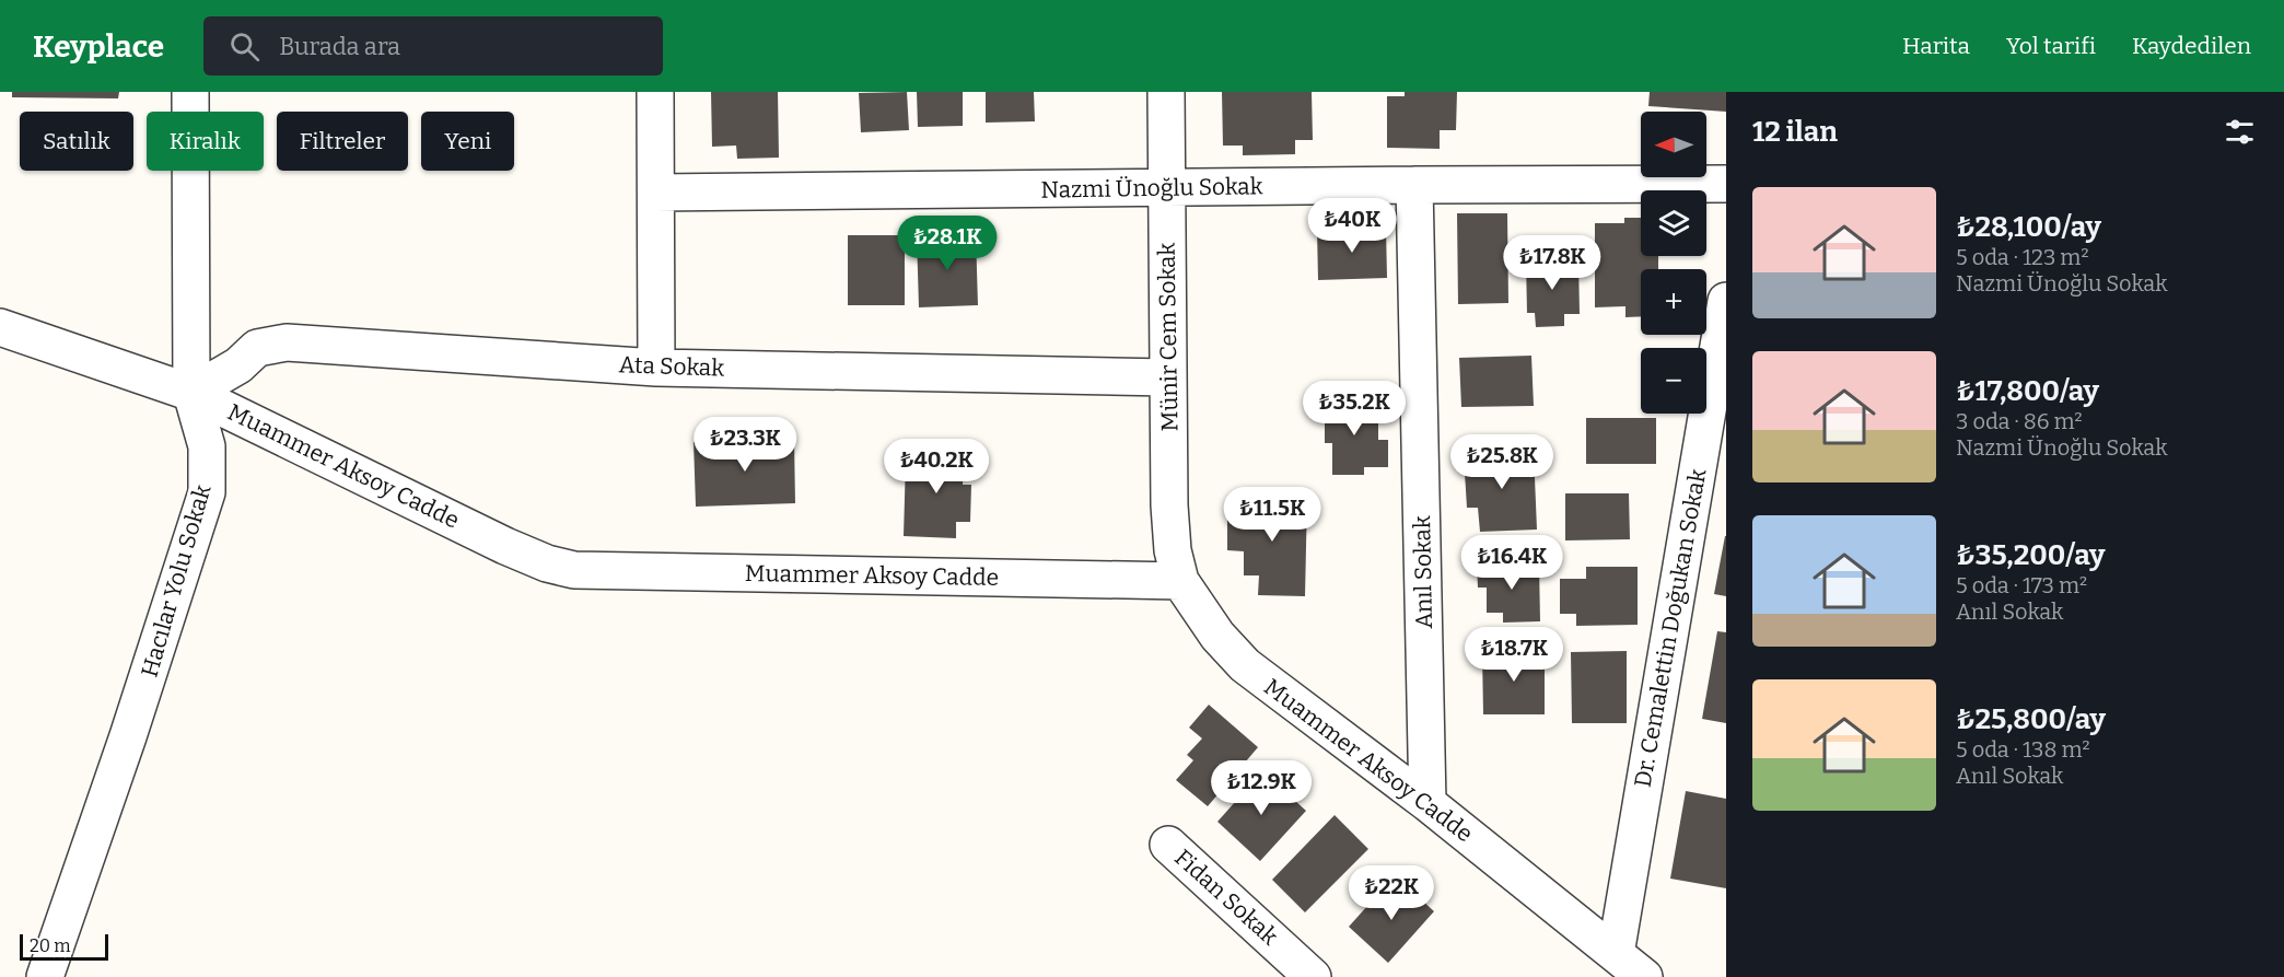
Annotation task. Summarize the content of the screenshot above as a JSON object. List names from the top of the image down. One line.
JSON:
{"streets":{"street":["Nazmi Ünoğlu Sokak","Münir Cem Sokak","Ata Sokak","Muammer Aksoy Cadde","Anıl Sokak","Hacılar Yolu Sokak","Dr. Cemalettin Doğukan Sokak","Fidan Sokak"]},"crossings":[["Nazmi Ünoğlu Sokak","Münir Cem Sokak"],["Nazmi Ünoğlu Sokak","Anıl Sokak"],["Münir Cem Sokak","Ata Sokak"],["Münir Cem Sokak","Muammer Aksoy Cadde"],["Ata Sokak","Muammer Aksoy Cadde"],["Ata Sokak","Hacılar Yolu Sokak"],["Muammer Aksoy Cadde","Anıl Sokak"],["Muammer Aksoy Cadde","Hacılar Yolu Sokak"],["Muammer Aksoy Cadde","Dr. Cemalettin Doğukan Sokak"]],"scale_bar":"20 m","north":"left","page":{"header":"Keyplace","search":"Burada ara","nav":["Harita","Yol tarifi","Kaydedilen"],"heading":"12 ilan","map_buttons":["+","−"],"chip":["Satılık","Kiralık","Filtreler","Yeni"],"list":[{"name":"₺28,100/ay","note":"5 oda · 123 m² · Nazmi Ünoğlu Sokak"},{"name":"₺17,800/ay","note":"3 oda · 86 m² · Nazmi Ünoğlu Sokak"},{"name":"₺35,200/ay","note":"5 oda · 173 m² · Anıl Sokak"},{"name":"₺25,800/ay","note":"5 oda · 138 m² · Anıl Sokak"}],"price":["₺40K","₺28.1K","₺17.8K","₺35.2K","₺23.3K","₺25.8K","₺40.2K","₺11.5K","₺16.4K","₺18.7K","₺12.9K","₺22K"],"scale":"20 m"}}
